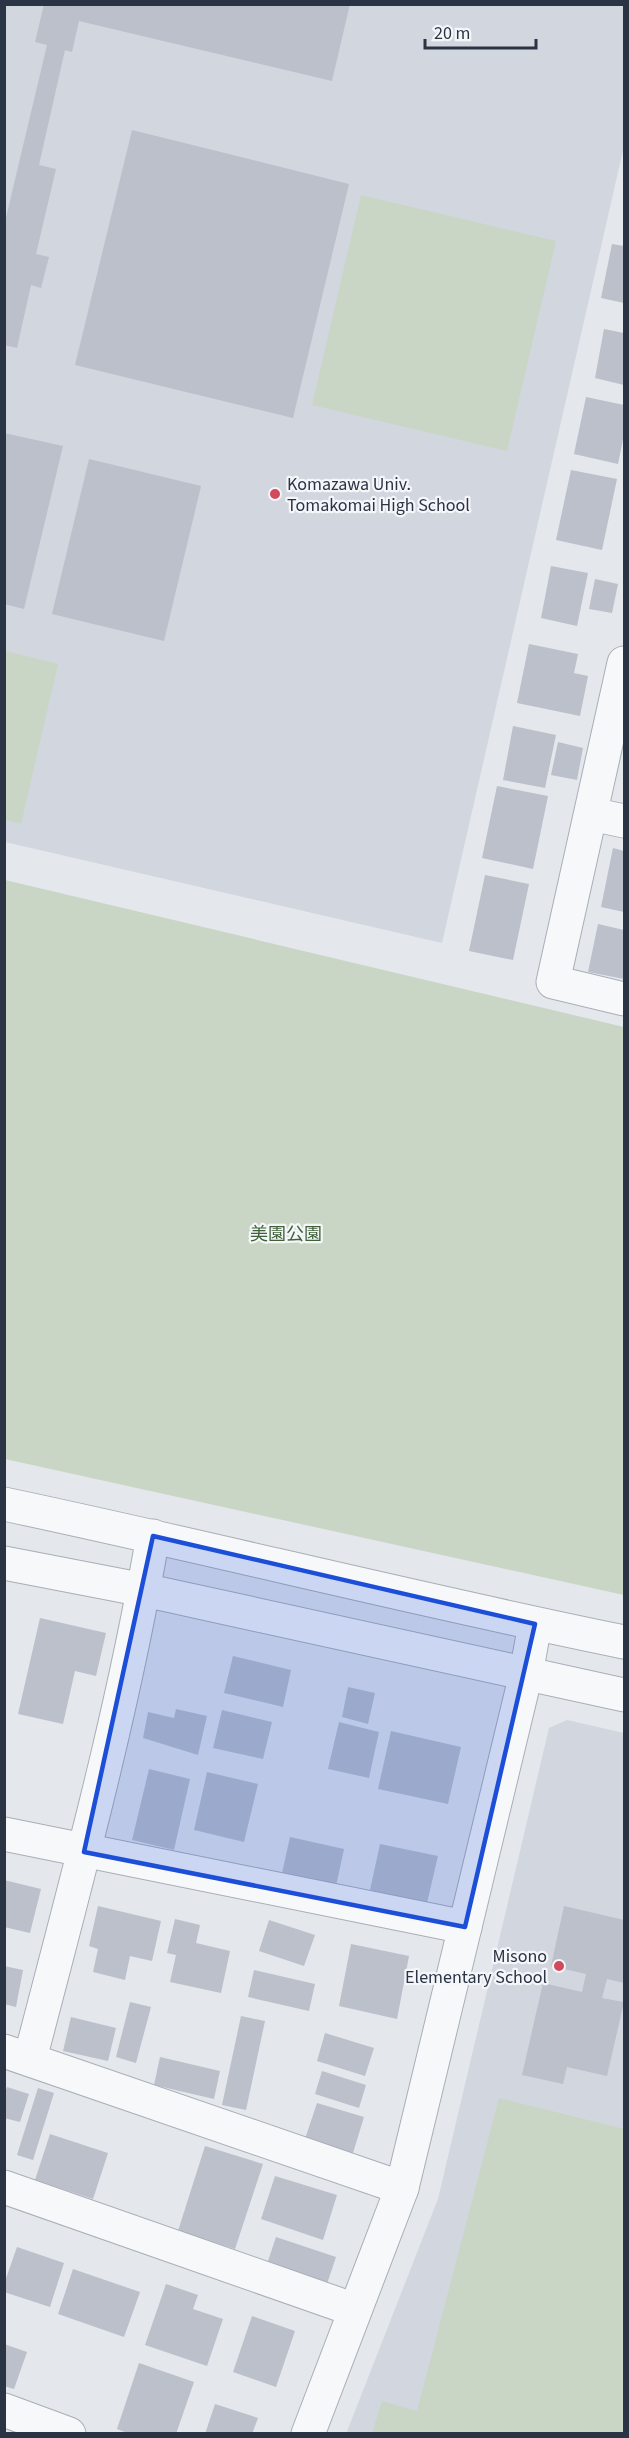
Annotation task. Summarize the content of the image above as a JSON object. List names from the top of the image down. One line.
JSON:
{"parks":["美園公園"],"places":["Komazawa Univ. Tomakomai High School","Misono Elementary School"],"scale_bar":"20 m"}
